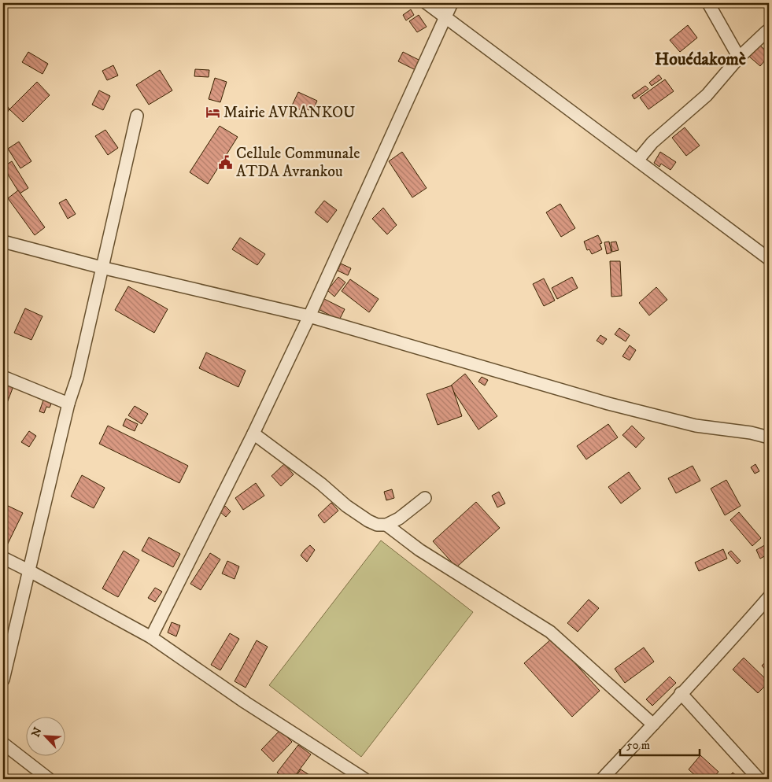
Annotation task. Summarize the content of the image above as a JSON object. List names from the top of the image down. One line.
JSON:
{"districts":["Houédakomè"],"places":{"hotel":["Mairie AVRANKOU"],"public building":["Cellule Communale ATDA Avrankou"]},"scale_bar":"50 m","north":"top left"}
